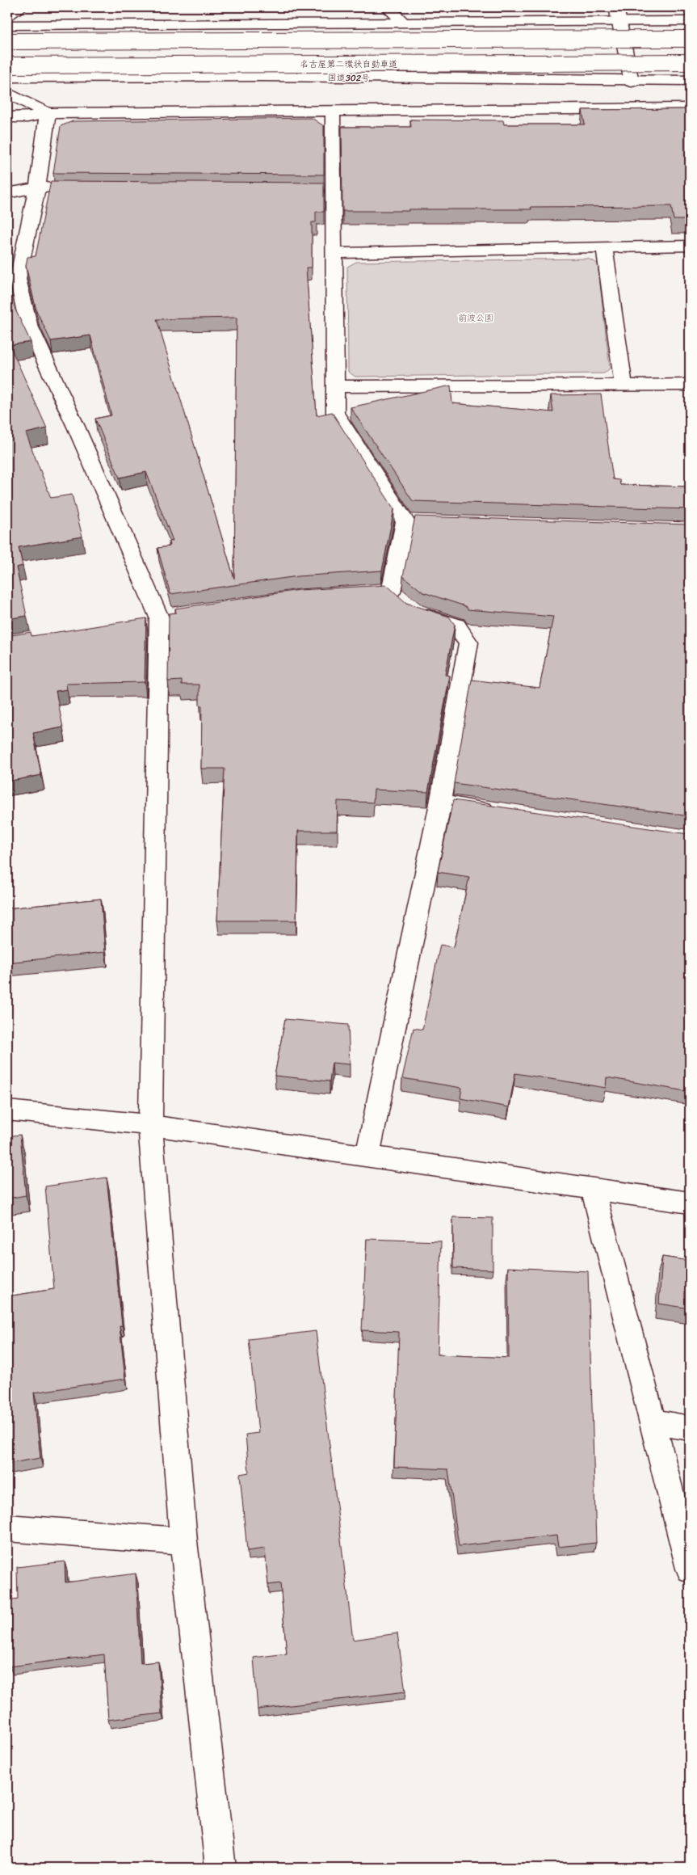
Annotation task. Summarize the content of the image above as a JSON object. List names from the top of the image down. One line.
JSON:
{"streets":{"main road":["名古屋第二環状自動車道","国道302号"]},"parks":["前波公園"]}
